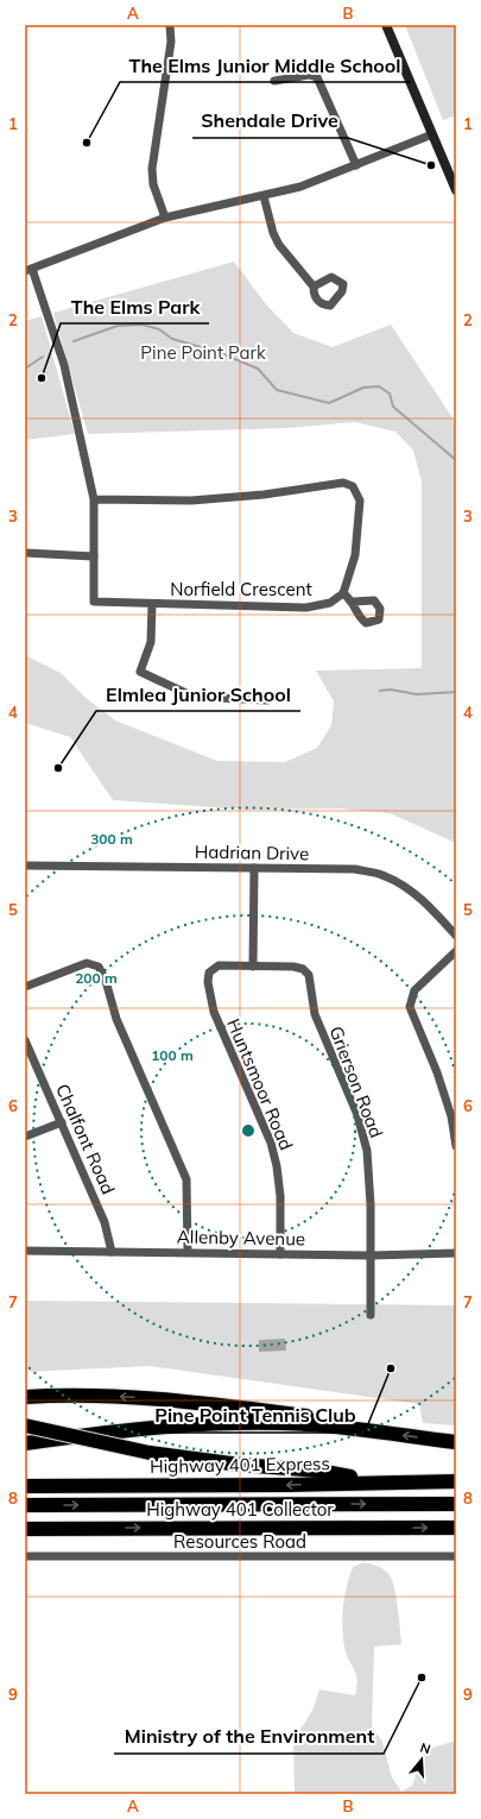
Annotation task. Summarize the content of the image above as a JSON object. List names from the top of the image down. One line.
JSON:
{"streets":{"highway":["Highway 401 Express","Highway 401 Collector"],"street":["Norfield Crescent","Hadrian Drive","Grierson Road","Huntsmoor Road","Chalfont Road","Allenby Avenue","Resources Road"]},"crossings":[["Grierson Road","Huntsmoor Road"],["Grierson Road","Allenby Avenue"],["Huntsmoor Road","Allenby Avenue"],["Chalfont Road","Allenby Avenue"]],"parks":["Pine Point Park"],"places":["The Elms Junior Middle School","Shendale Drive","The Elms Park","Elmlea Junior School","Pine Point Tennis Club","Ministry of the Environment"],"north":"top","grid":{"columns":["A","B"],"rows":["1","2","3","4","5","6","7","8","9"]},"rings":["300 m","200 m","100 m"]}
